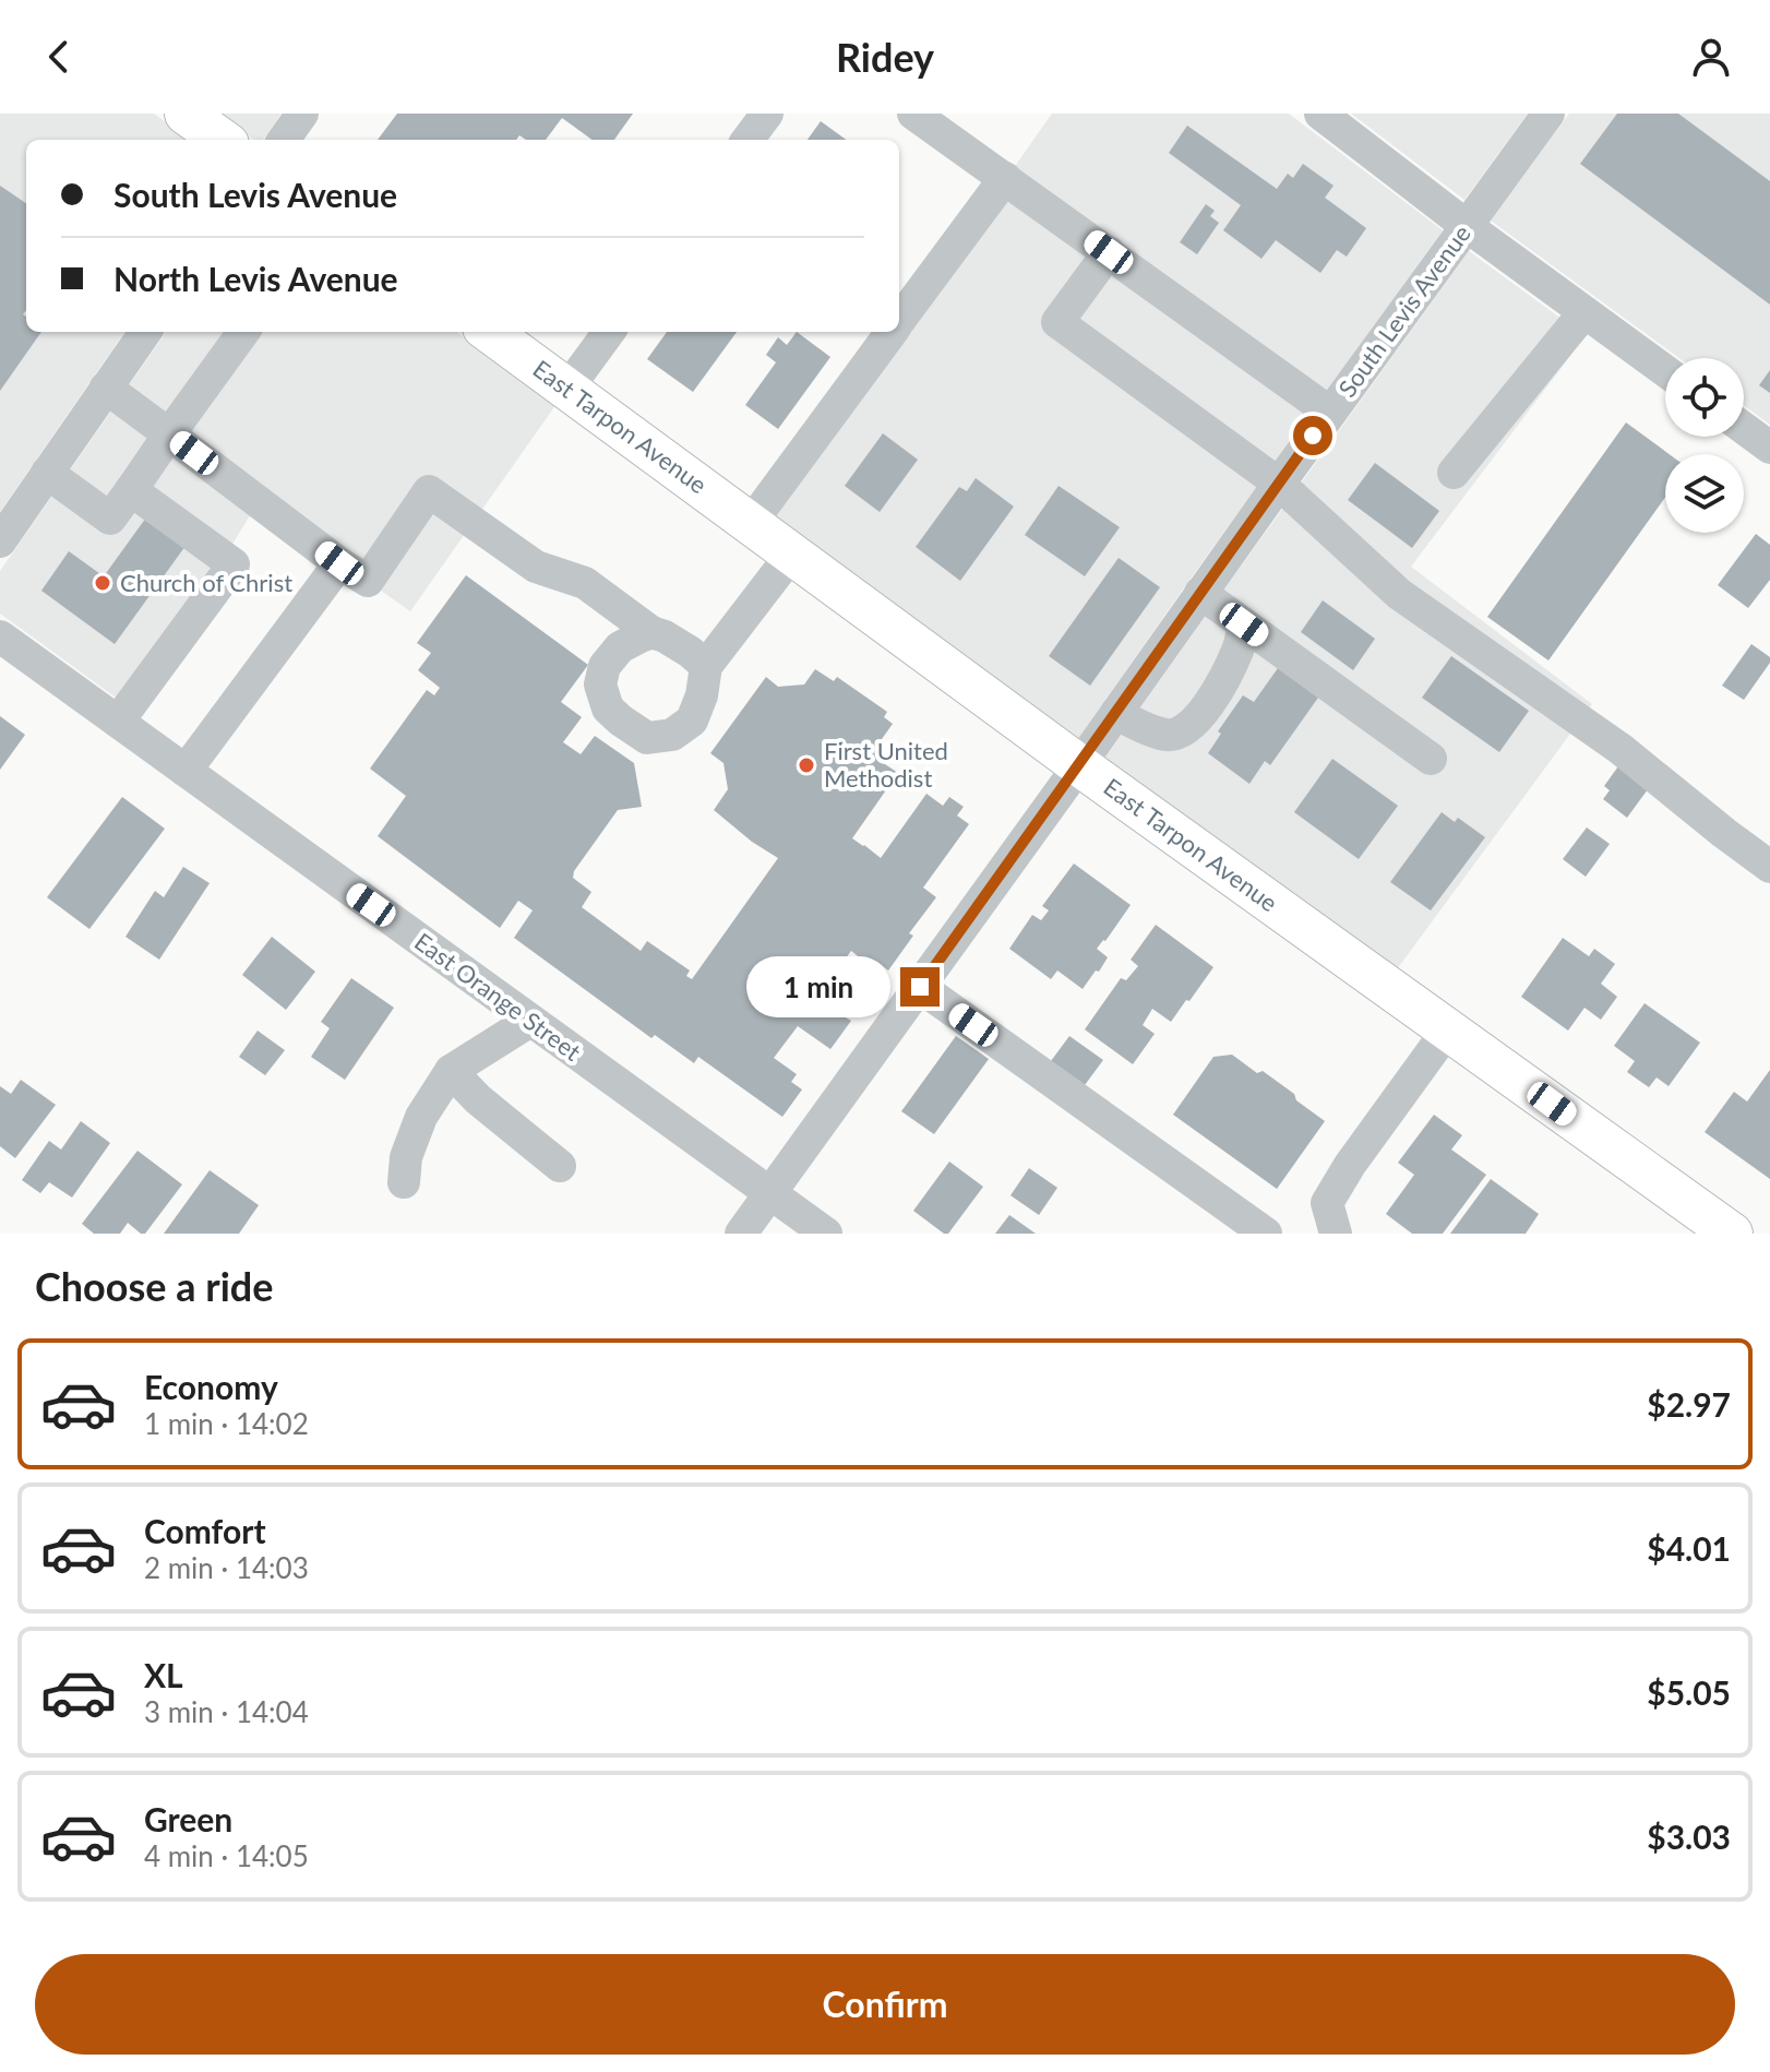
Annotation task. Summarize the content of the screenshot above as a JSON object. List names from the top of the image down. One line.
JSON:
{"streets":{"main road":["East Tarpon Avenue"],"street":["South Levis Avenue","East Orange Street"]},"crossings":[["South Levis Avenue","East Tarpon Avenue"],["South Levis Avenue","East Orange Street"]],"places":["Church of Christ","First United Methodist"],"page":{"header":"Ridey","banner":["South Levis Avenue","North Levis Avenue"],"bubble":"1 min","heading":"Choose a ride","list":[{"name":"Economy","note":"1 min · 14:02","value":"$2.97"},{"name":"Comfort","note":"2 min · 14:03","value":"$4.01"},{"name":"XL","note":"3 min · 14:04","value":"$5.05"},{"name":"Green","note":"4 min · 14:05","value":"$3.03"}],"buttons":"Confirm"}}
